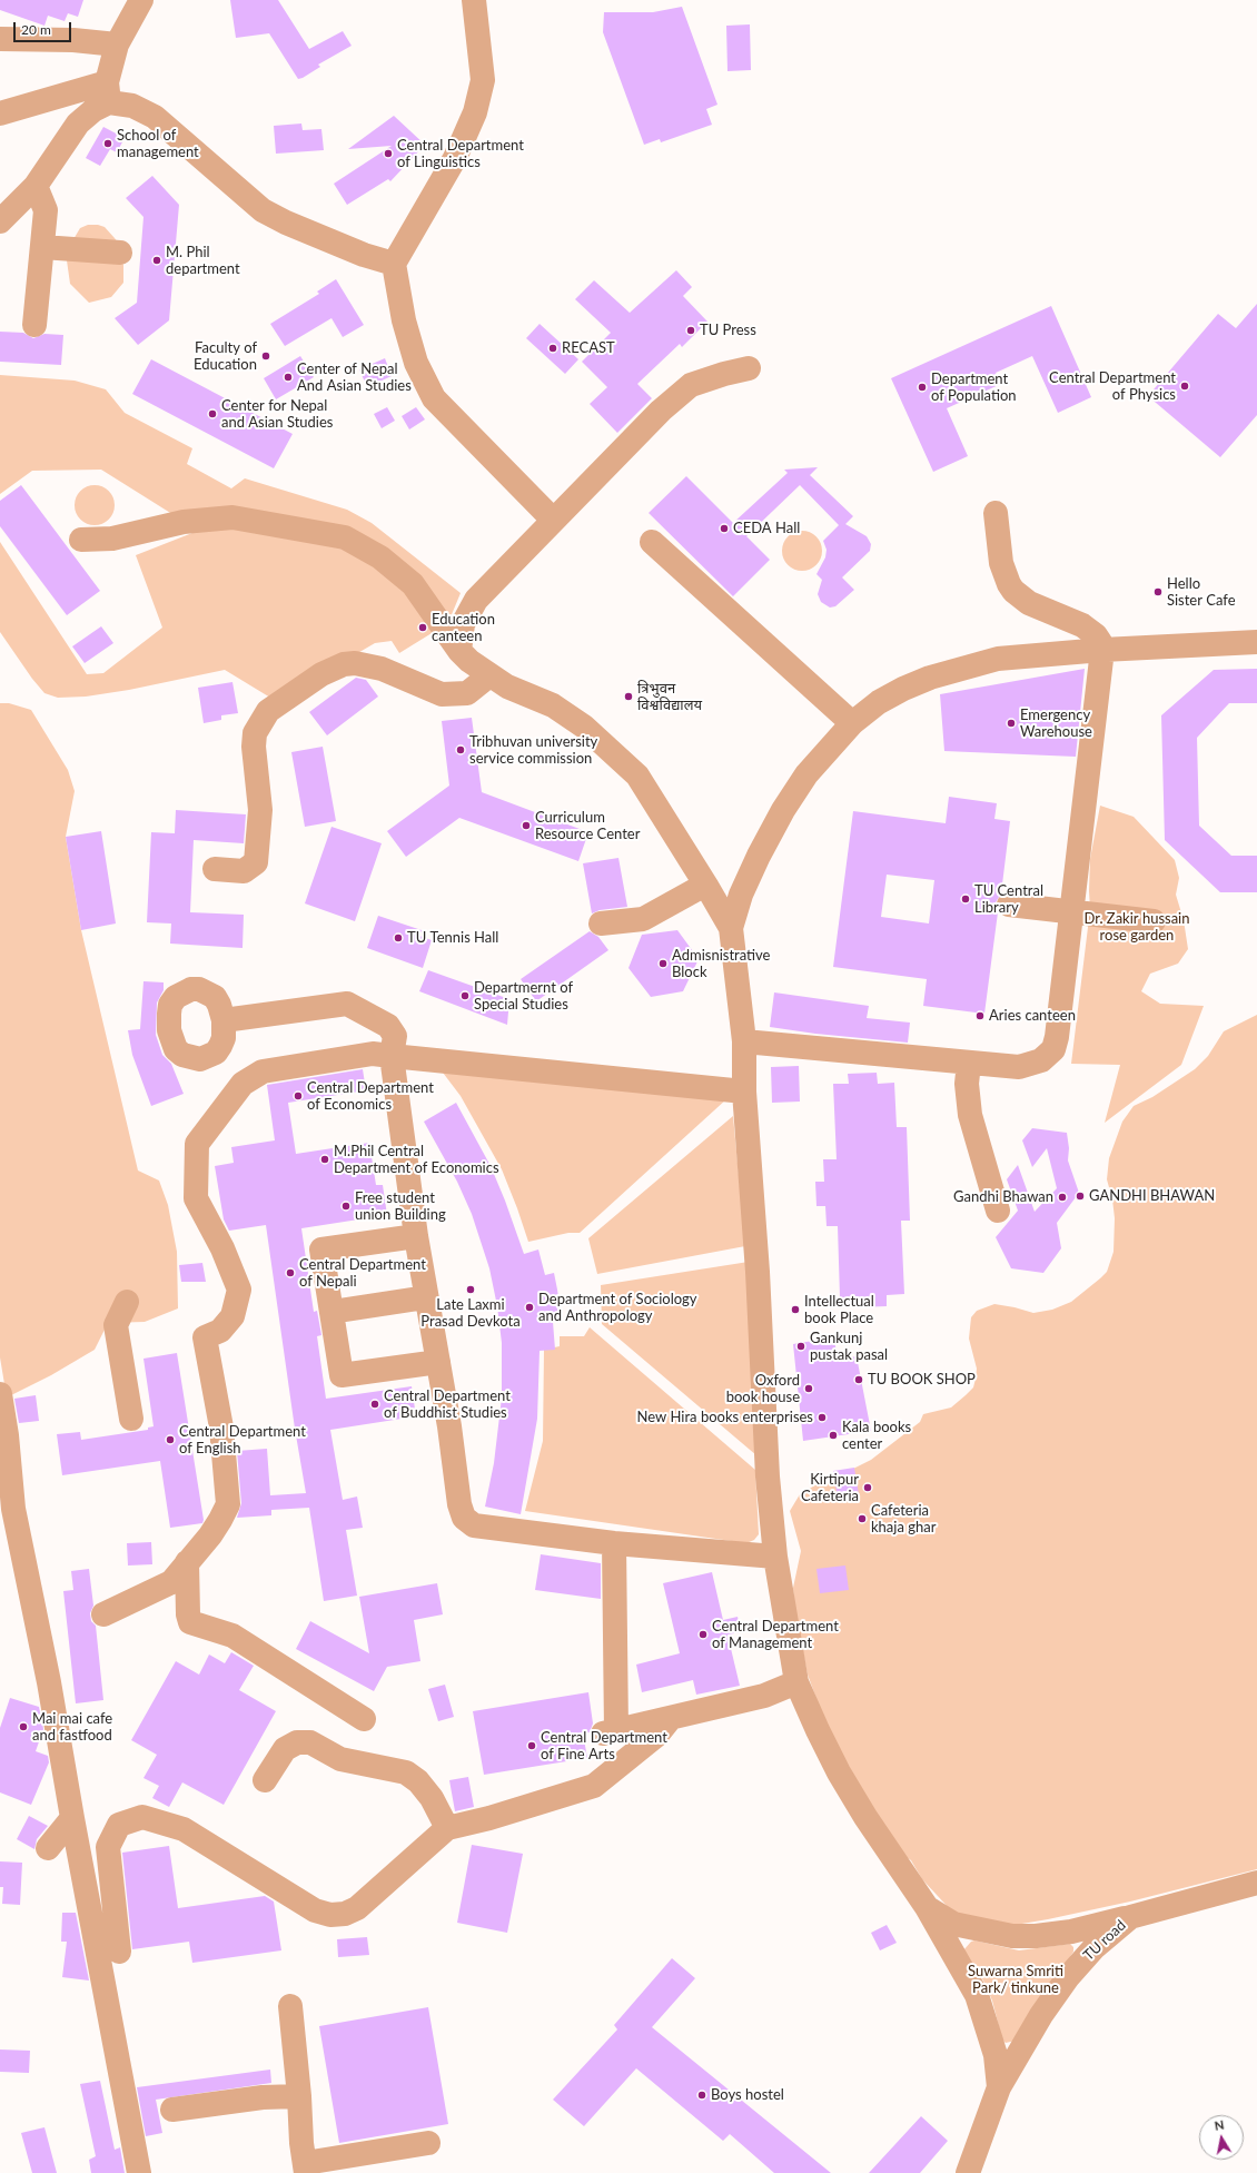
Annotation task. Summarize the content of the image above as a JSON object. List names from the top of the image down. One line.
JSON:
{"streets":{"street":["TU road"]},"parks":["Dr. Zakir hussain rose garden","Suwarna Smriti Park/ tinkune"],"places":["School of management","Central Department of Linguistics","M. Phil department","TU Press","RECAST","Faculty of Education","Center of Nepal And Asian Studies","Central Department of Physics","Department of Population","Center for Nepal and Asian Studies","CEDA Hall","Hello Sister Cafe","Education canteen","त्रिभुवन विश्वविद्यालय","Emergency Warehouse","Tribhuvan university service commission","Curriculum Resource Center","TU Central Library","TU Tennis Hall","Admisnistrative Block","Departmernt of Special Studies","Aries canteen","Central Department of Economics","M.Phil Central Department of Economics","GANDHI BHAWAN","Gandhi Bhawan","Free student union Building","Central Department of Nepali","Late Laxmi Prasad Devkota","Department of Sociology and Anthropology","Intellectual book Place","Gankunj pustak pasal","TU BOOK SHOP","Oxford book house","Central Department of Buddhist Studies","New Hira books enterprises","Kala books center","Central Department of English","Kirtipur Cafeteria","Cafeteria khaja ghar","Central Department of Management","Mai mai cafe and fastfood","Central Department of Fine Arts","Boys hostel"],"scale_bar":"20 m","north":"top"}
